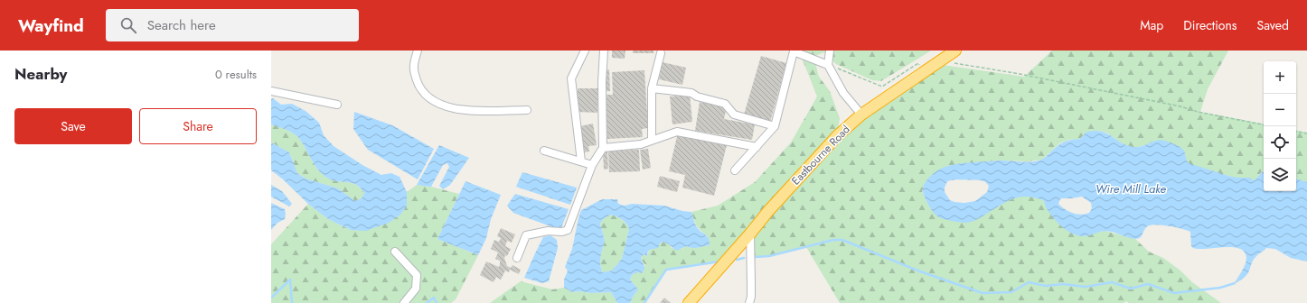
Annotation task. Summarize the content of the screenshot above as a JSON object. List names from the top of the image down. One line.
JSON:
{"streets":{"highway":["Eastbourne Road"]},"water":["Wire Mill Lake"],"page":{"header":"Wayfind","search":"Search here","nav":["Map","Directions","Saved"],"heading":["Nearby","0 results"],"map_buttons":["+","−"],"buttons":["Save","Share"]}}
